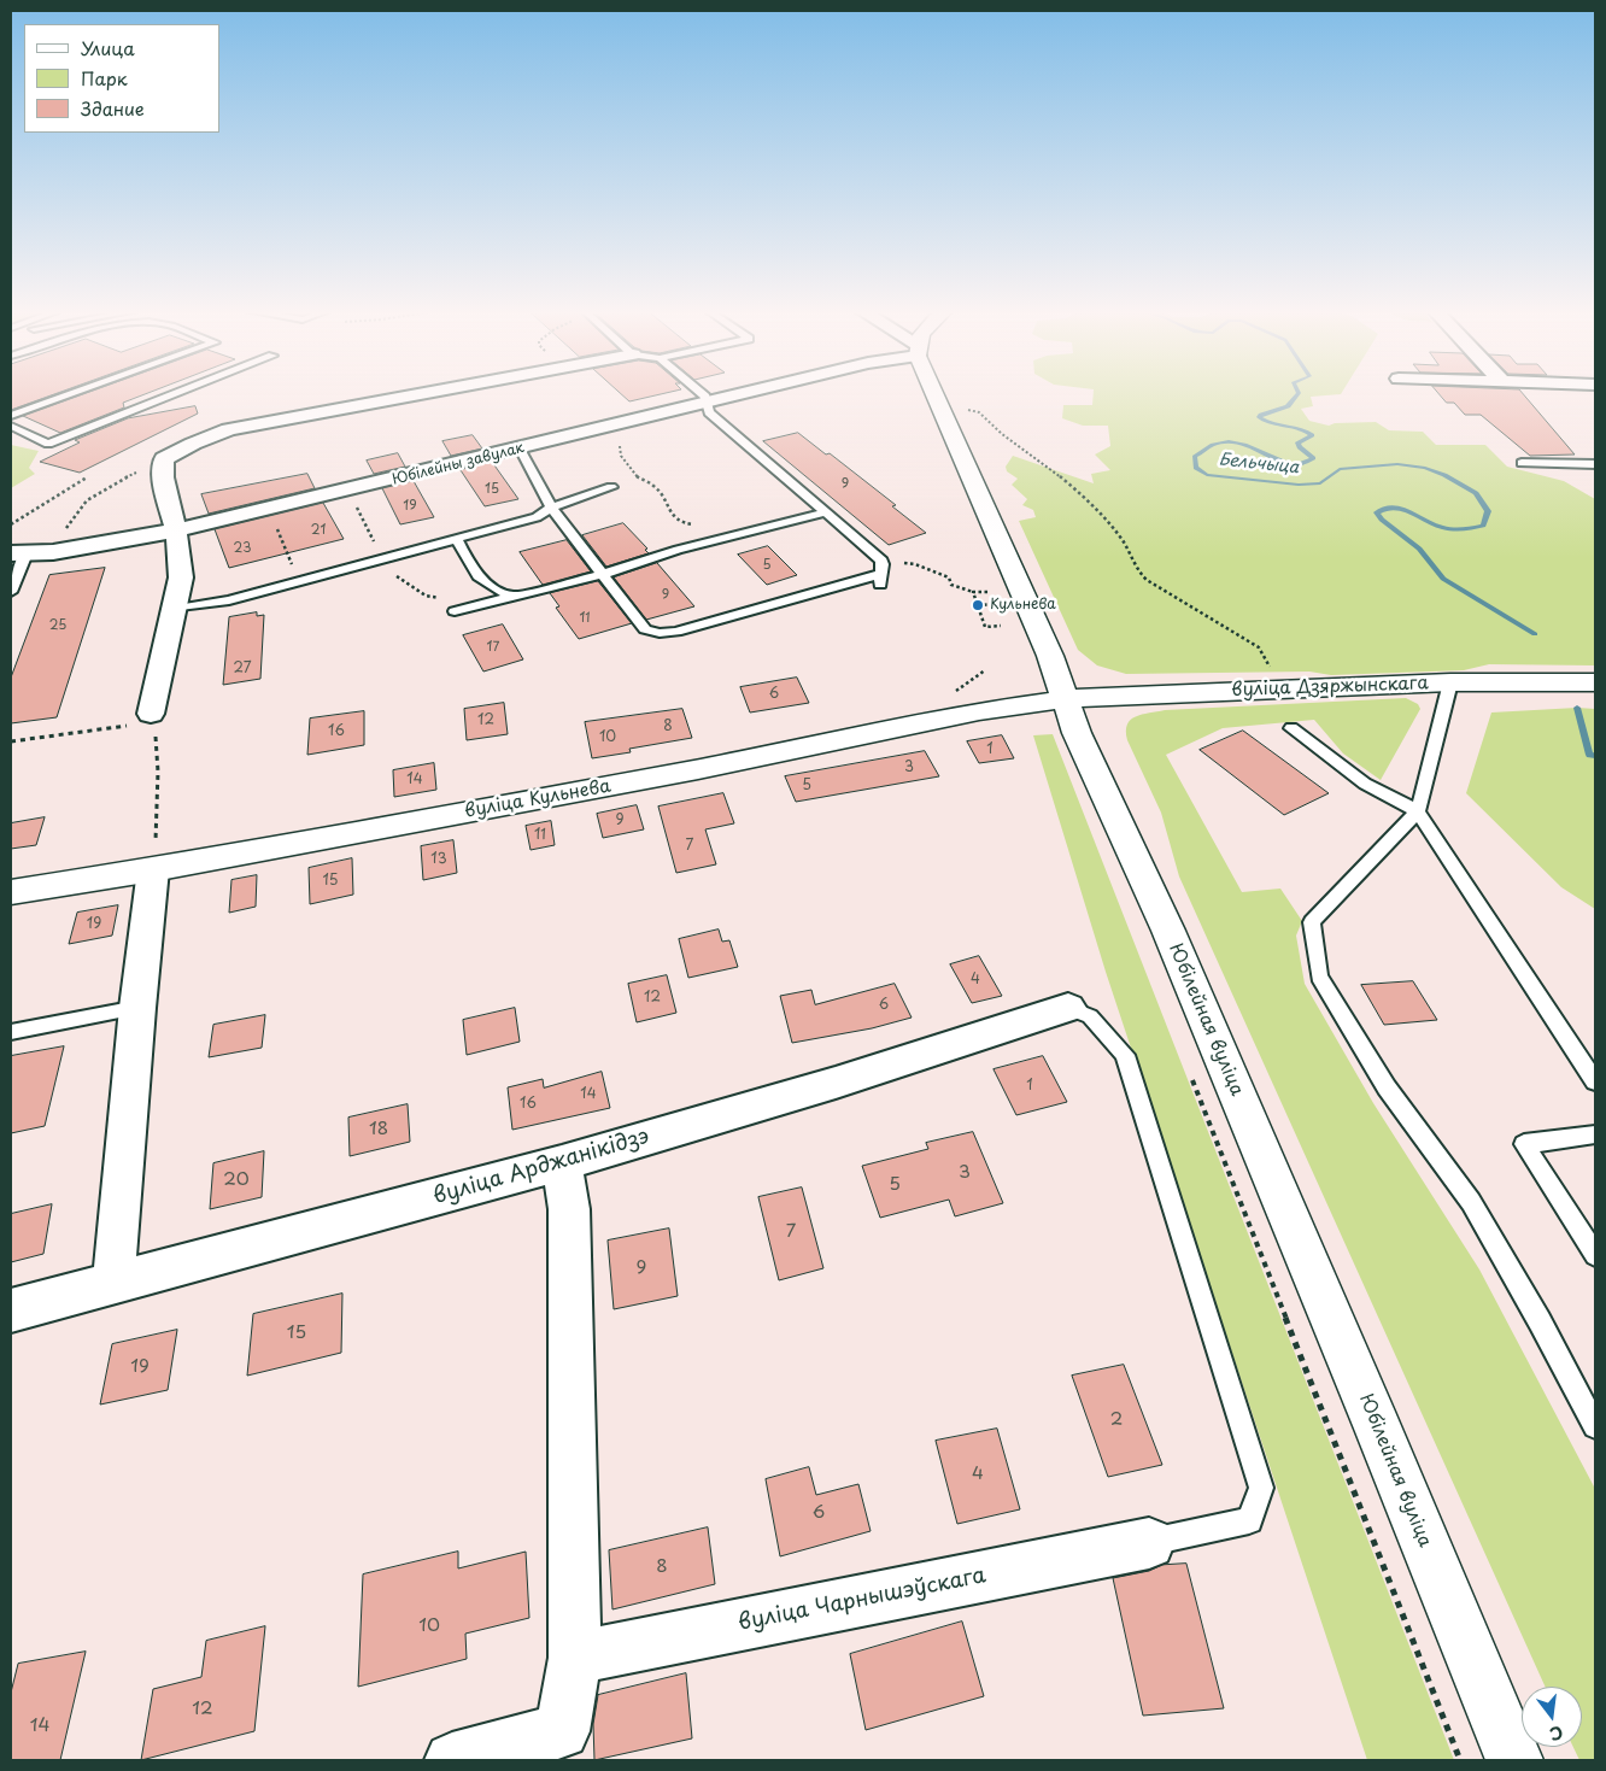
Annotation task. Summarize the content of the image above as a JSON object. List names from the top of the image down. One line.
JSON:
{"streets":{"main road":["вуліца Дзяржынскага","вуліца Кульнева","Юбілейная вуліца"],"street":["Юбілейны завулак","вуліца Арджанікідзэ","вуліца Чарнышэўскага"]},"crossings":[["вуліца Дзяржынскага","вуліца Кульнева"],["вуліца Дзяржынскага","Юбілейная вуліца"],["вуліца Кульнева","Юбілейная вуліца"]],"water":["Бельчыца"],"places":["Кульнева"],"house_numbers":["9","15","19","21","23","5","9","11","25","17","27","6","12","8","16","10","1","3","14","5","9","11","7","13","15","19","4","12","6","1","14","16","18","3","20","5","7","9","15","19","2","4","6","8","10","12","14"],"legend":["Улица","Парк","Здание"],"north":"bottom"}
